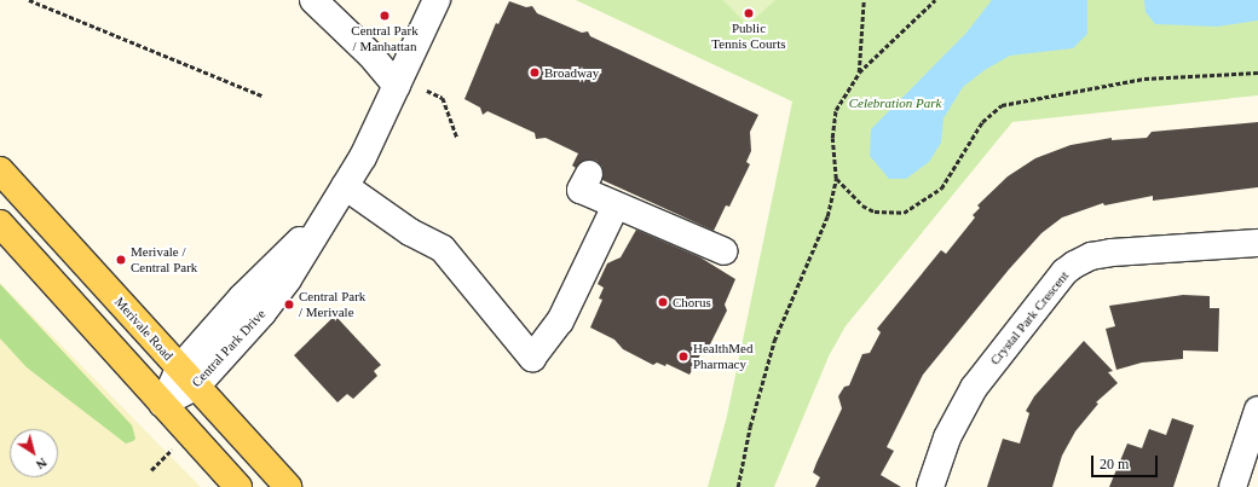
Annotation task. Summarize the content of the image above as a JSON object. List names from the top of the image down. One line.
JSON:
{"streets":{"main road":["Merivale Road"],"street":["Crystal Park Crescent","Central Park Drive"]},"crossings":[["Merivale Road","Central Park Drive"]],"parks":["Celebration Park"],"places":["Public Tennis Courts","Central Park / Manhattan","Broadway","Merivale / Central Park","Chorus","Central Park / Merivale","HealthMed Pharmacy"],"scale_bar":"20 m","north":"bottom right"}
